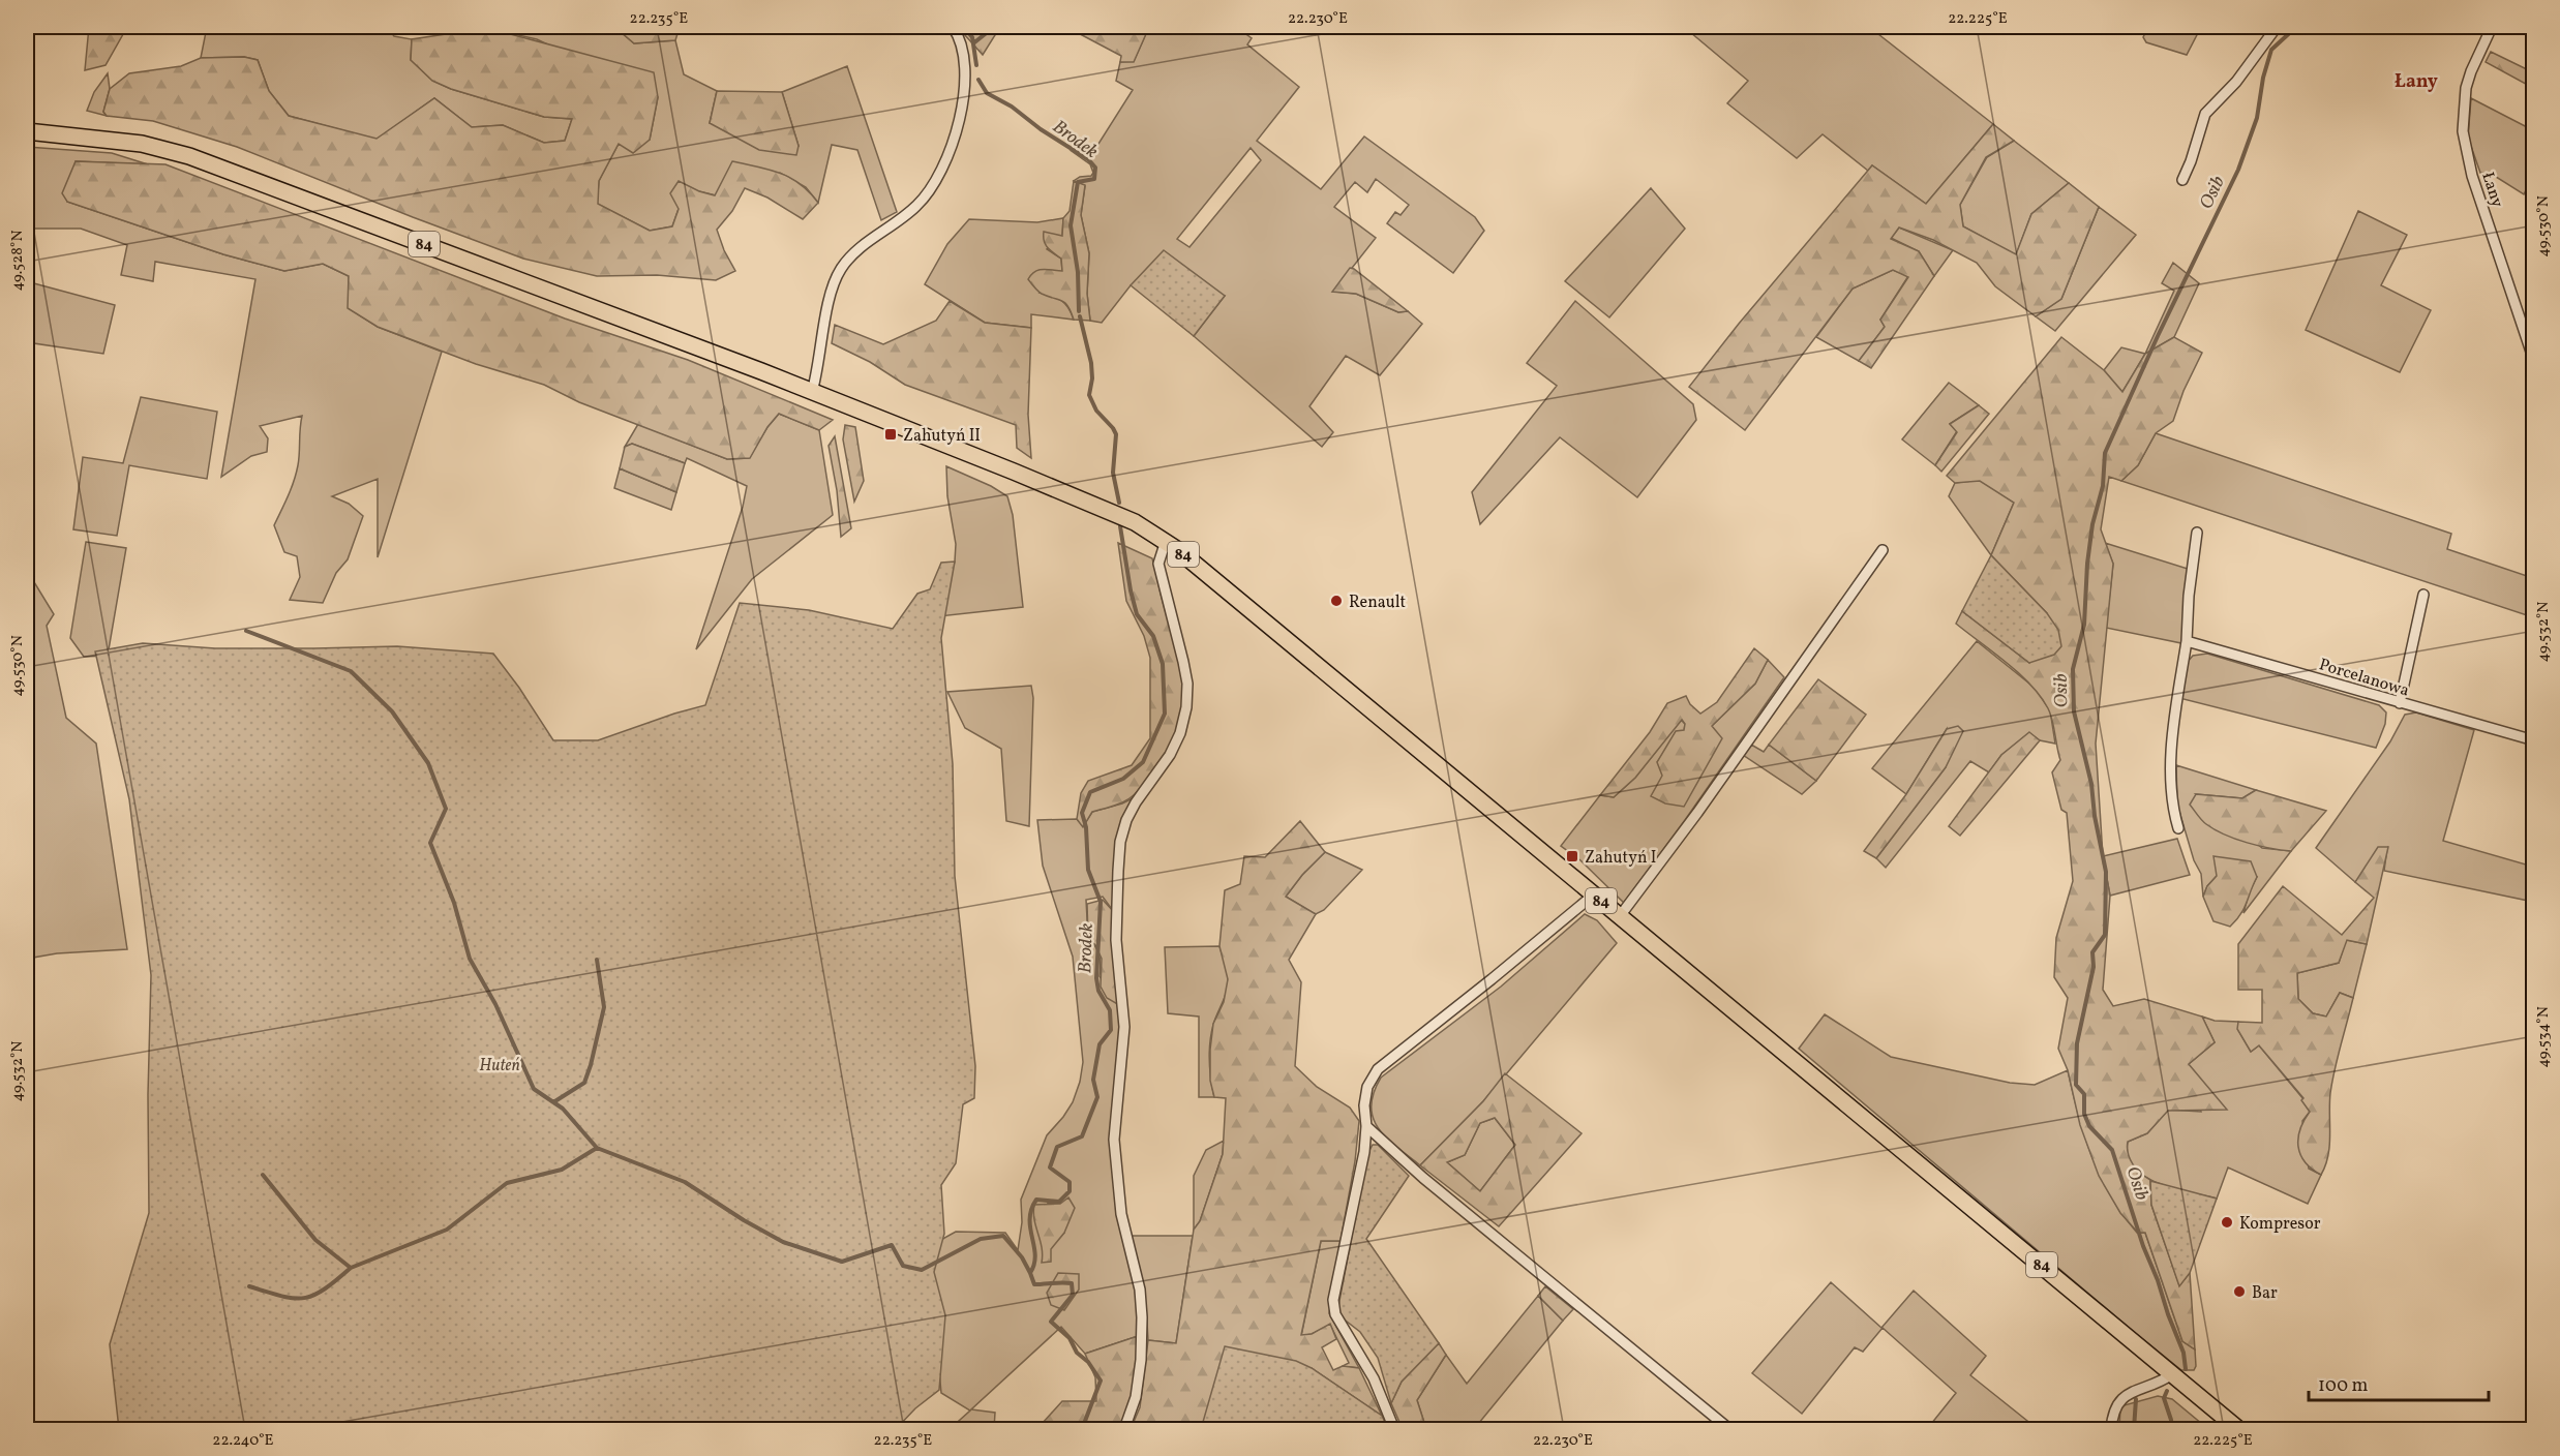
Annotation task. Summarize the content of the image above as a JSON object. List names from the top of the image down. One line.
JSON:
{"streets":{"main road":["84"],"street":["Łany","Porcelanowa"]},"districts":["Łany"],"water":["Brodek","Osib"],"parks":["Huteń"],"places":{"transit":["Zahutyń II","Zahutyń I"],"other":["Renault","Kompresor","Bar"]},"scale_bar":"100 m","coordinates":["22.235°E","22.230°E","22.225°E","49.530°N","49.528°N","49.532°N","49.534°N","22.240°E"]}
